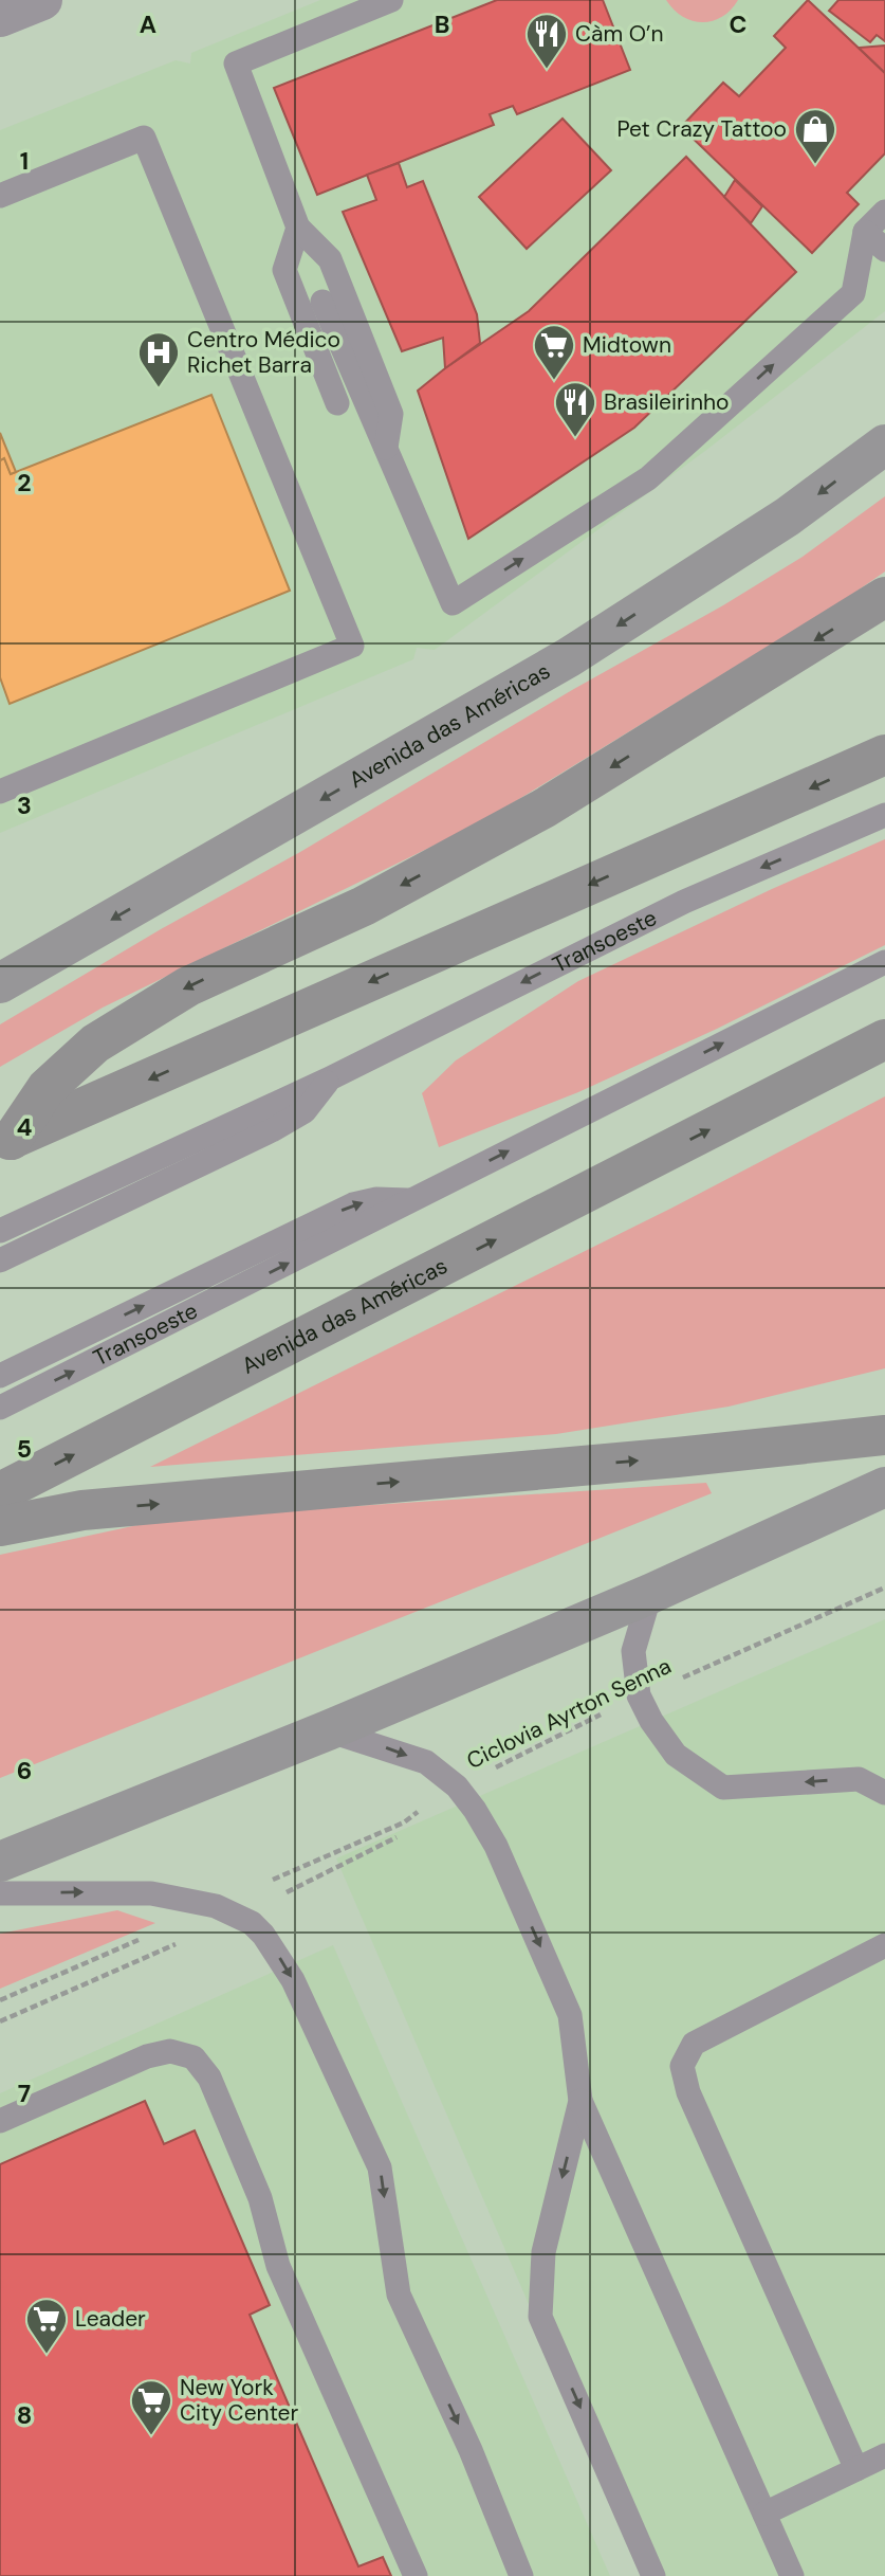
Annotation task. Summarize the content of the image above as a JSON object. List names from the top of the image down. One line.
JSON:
{"streets":{"highway":["Avenida das Américas"],"lane":["Transoeste"],"path":["Ciclovia Ayrton Senna"]},"places":{"restaurant":["Càm O’n","Brasileirinho"],"shop":["Pet Crazy Tattoo"],"supermarket":["Midtown","Leader","New York City Center"],"hospital":["Centro Médico Richet Barra"]},"grid":{"columns":["A","B","C"],"rows":["1","2","3","4","5","6","7","8"]}}
